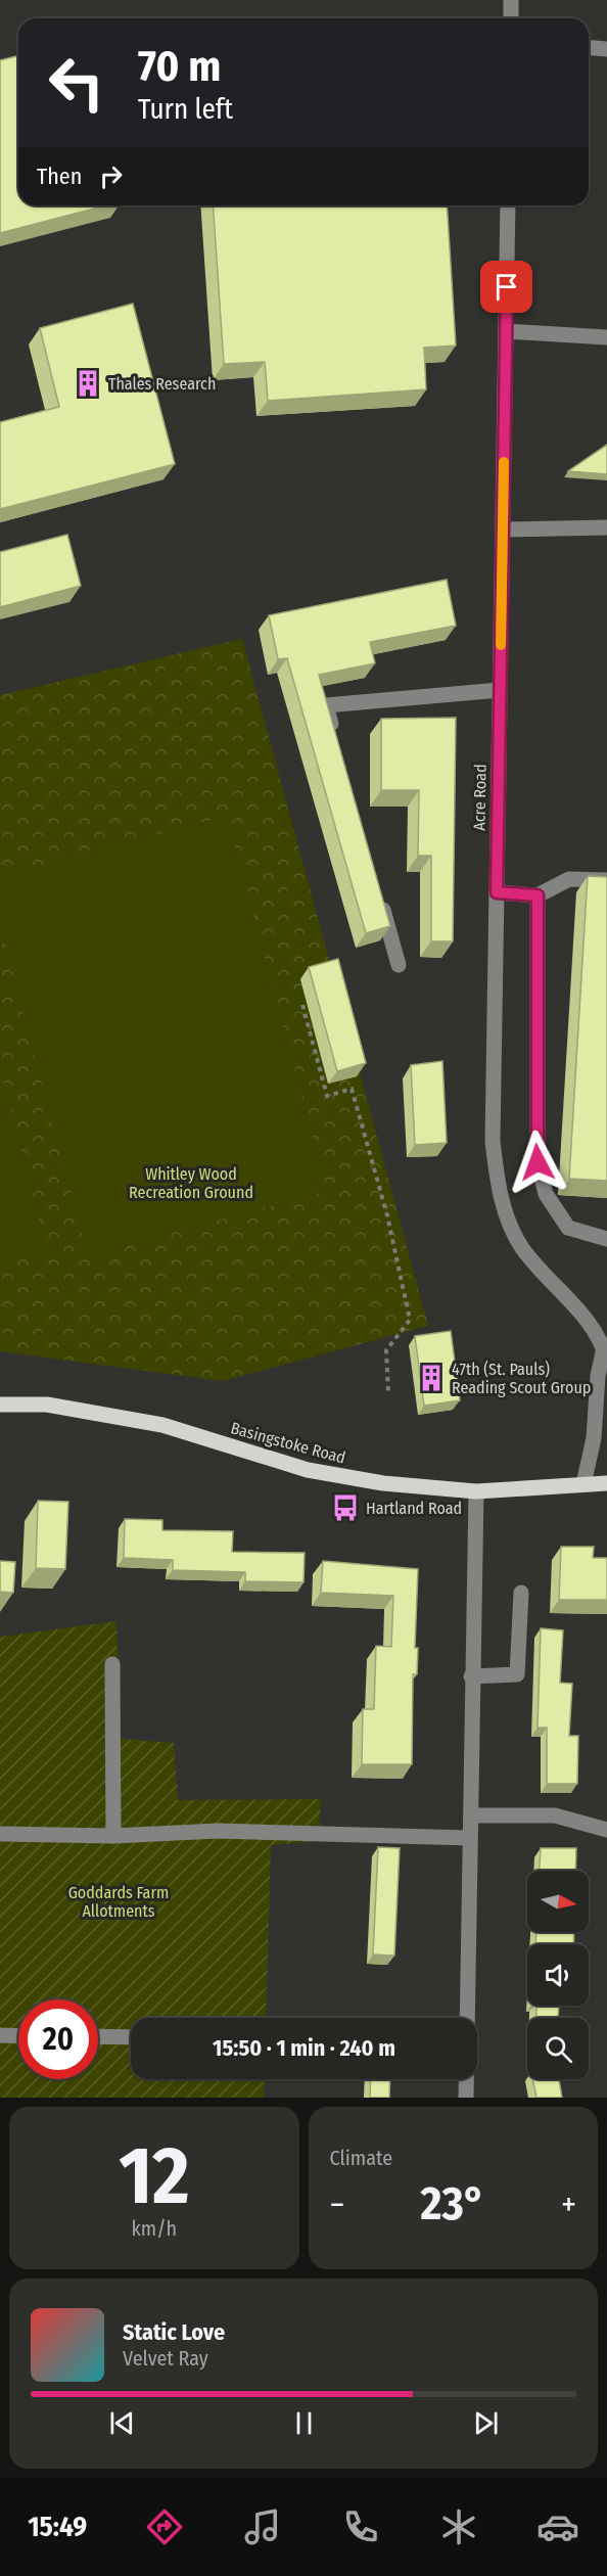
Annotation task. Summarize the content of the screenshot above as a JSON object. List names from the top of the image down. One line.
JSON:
{"streets":{"main road":["Basingstoke Road"],"street":["Acre Road"]},"parks":["Whitley Wood Recreation Ground","Goddards Farm Allotments"],"places":{"building":["Thales Research","47th (St. Pauls) Reading Scout Group"],"bus stop":["Hartland Road"]},"north":"right","page":{"turn":["70 m","Turn left"],"then":"Then","limit":"20","trip":"15:50 · 1 min · 240 m","tile":[["12","km/h"],"Climate"],"heat":["−","23°","+"],"song":["Static Love","Velvet Ray"],"tabs":"15:49"}}
